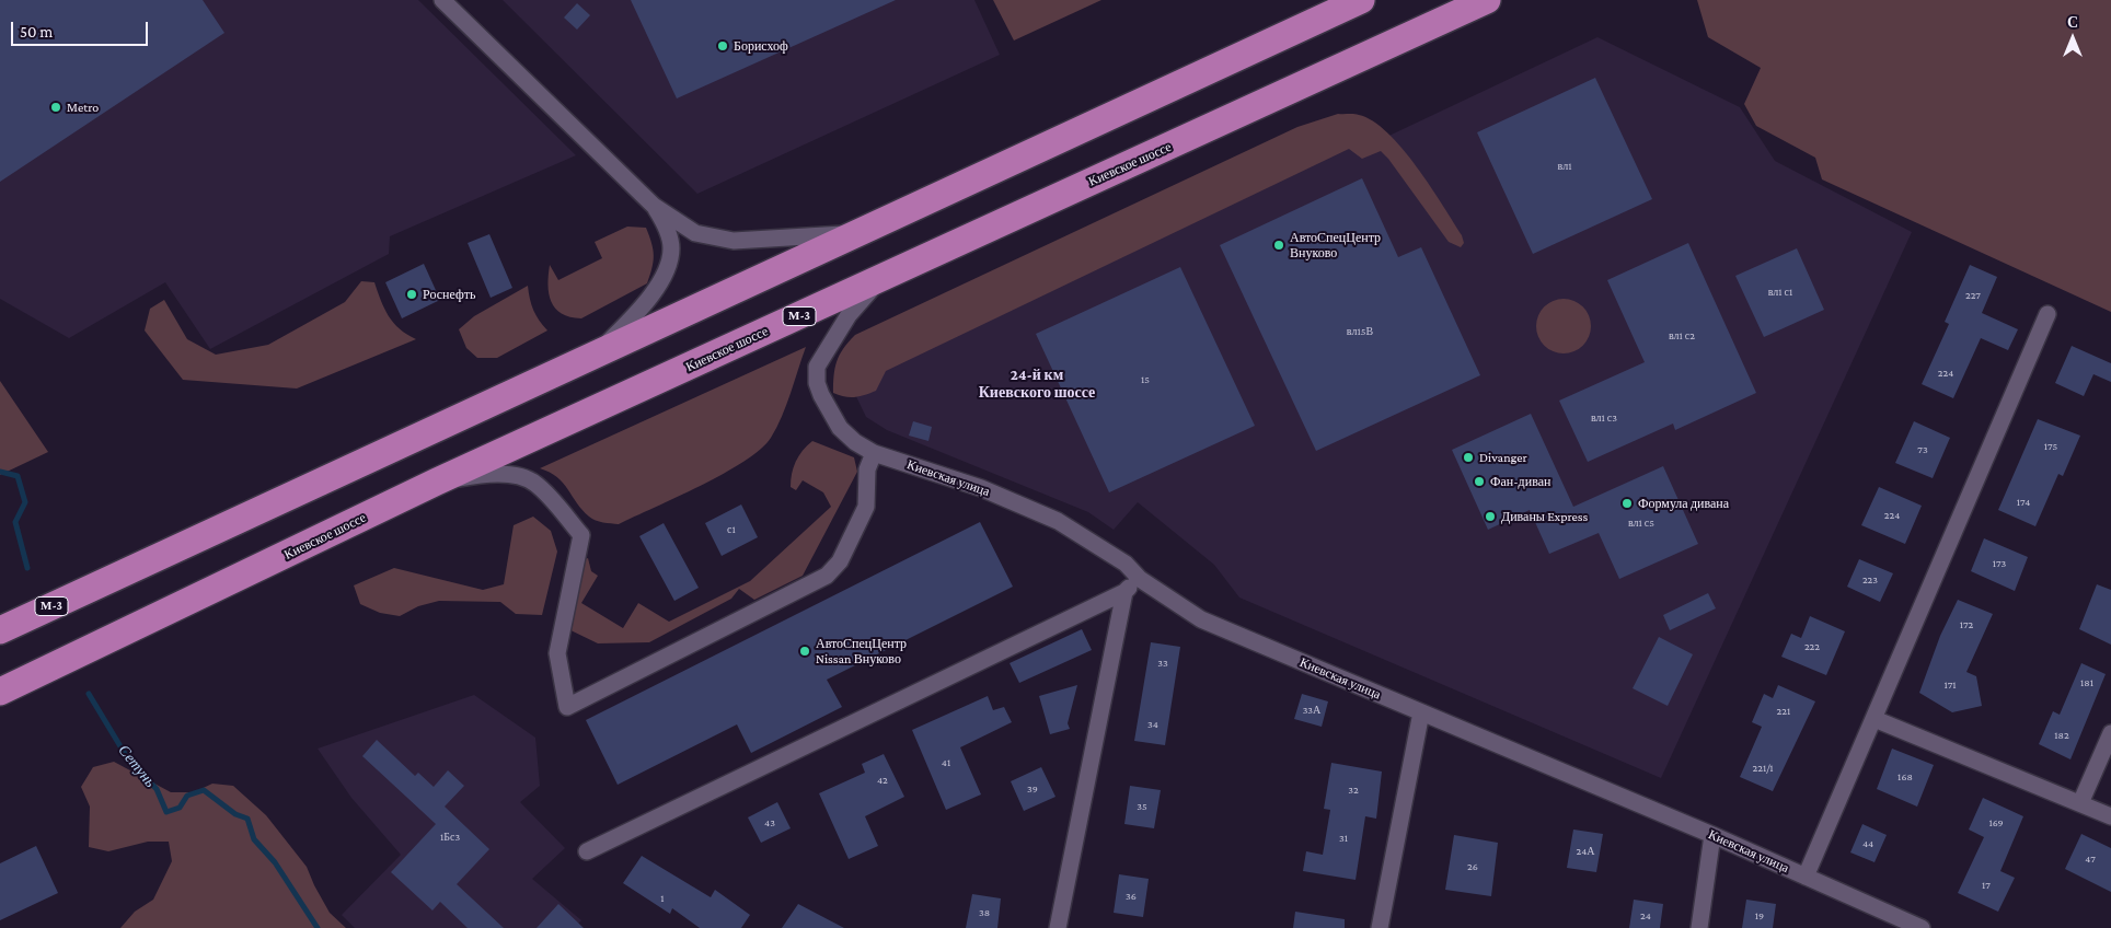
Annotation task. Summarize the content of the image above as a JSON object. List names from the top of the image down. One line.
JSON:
{"streets":{"highway":["Киевское шоссе","М-3"],"street":["Киевская улица"]},"crossings":[["Киевское шоссе","Киевская улица"]],"districts":["24-й км Киевского шоссе"],"water":["Сетунь"],"places":["Борисхоф","Metro","АвтоСпецЦентр Внуково","Роснефть","Divanger","Фан-диван","Формула дивана","Диваны Express","АвтоСпецЦентр Nissan Внуково"],"house_numbers":["вл1","вл1 с1","227","вл15В","вл1 с2","224","15","вл1 с3","175","73","174","224","вл1 с5","с1","173","223","172","222","33","181","171","33А","221","34","182","41","221/1","168","42","39","32","35","43","169","1Бс3","31","44","24А","47","26","17","36","1","38","24","19"],"scale_bar":"50 m","north":"top"}
